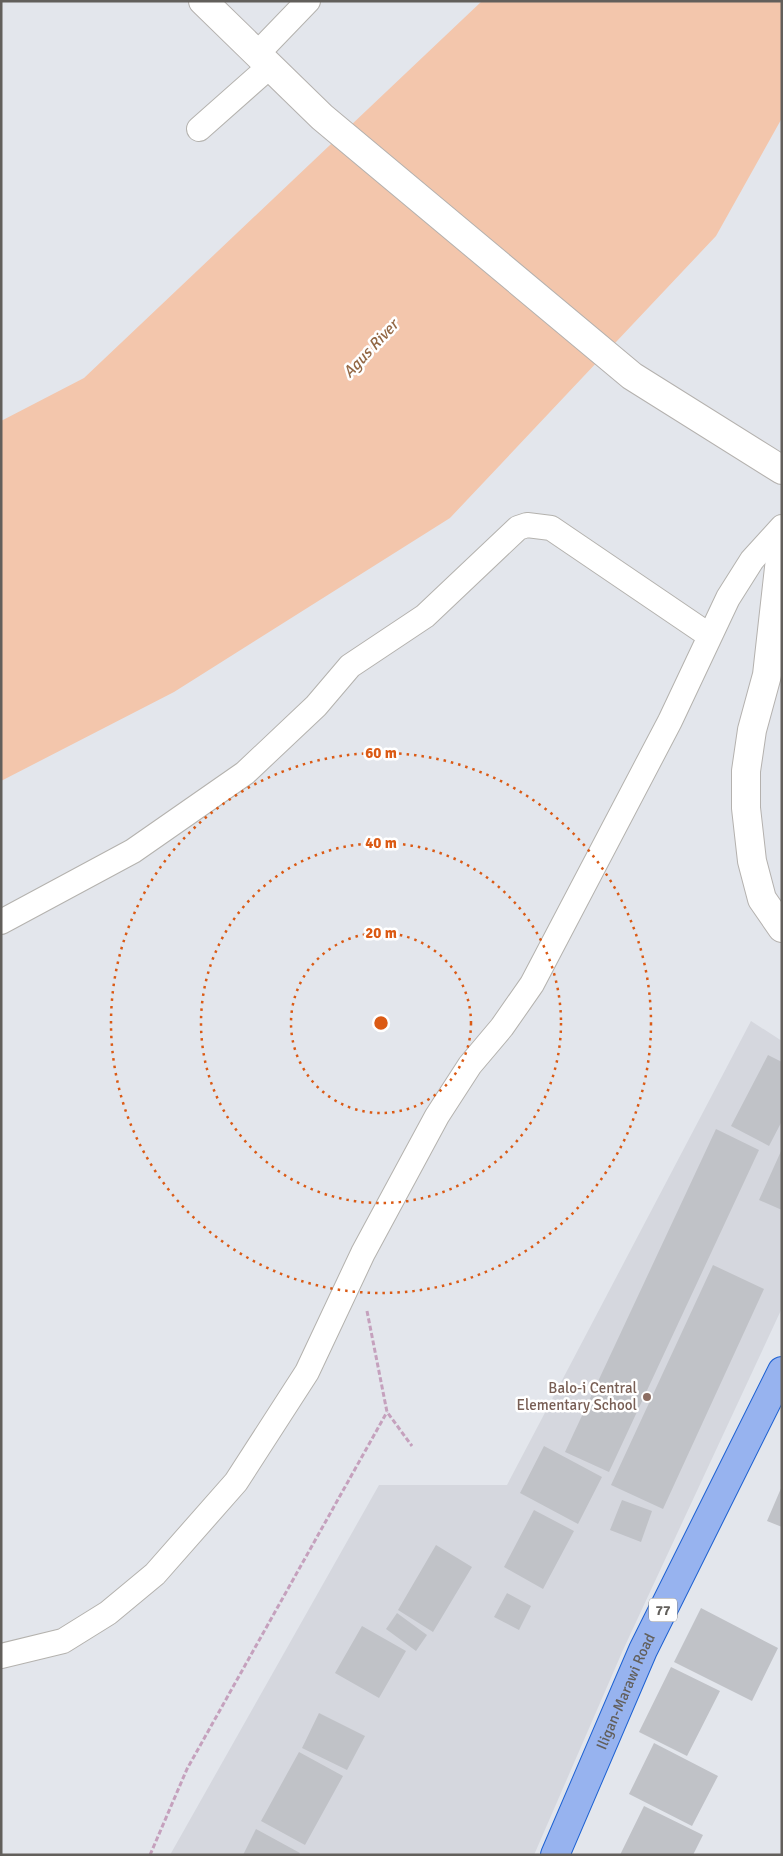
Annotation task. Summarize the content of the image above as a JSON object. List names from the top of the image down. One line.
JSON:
{"streets":{"highway":["77","Iligan-Marawi Road"]},"water":["Agus River"],"places":["Balo-i Central Elementary School"],"rings":["60 m","40 m","20 m"]}
